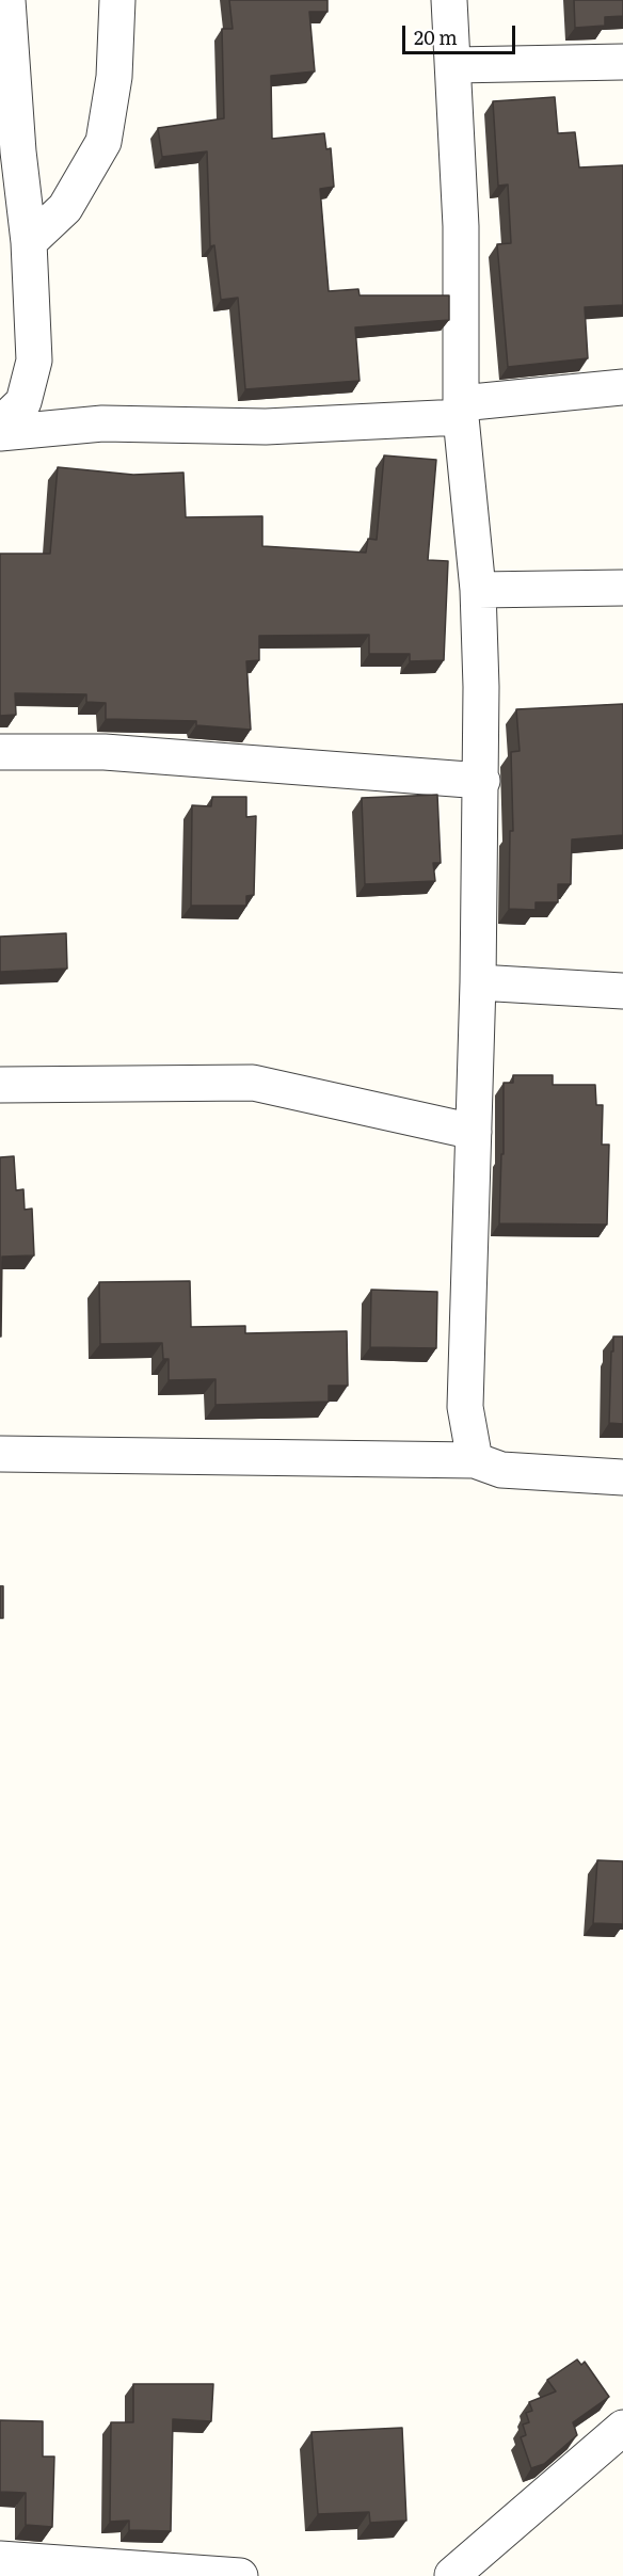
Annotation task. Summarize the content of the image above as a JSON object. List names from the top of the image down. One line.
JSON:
{"scale_bar":"20 m"}
